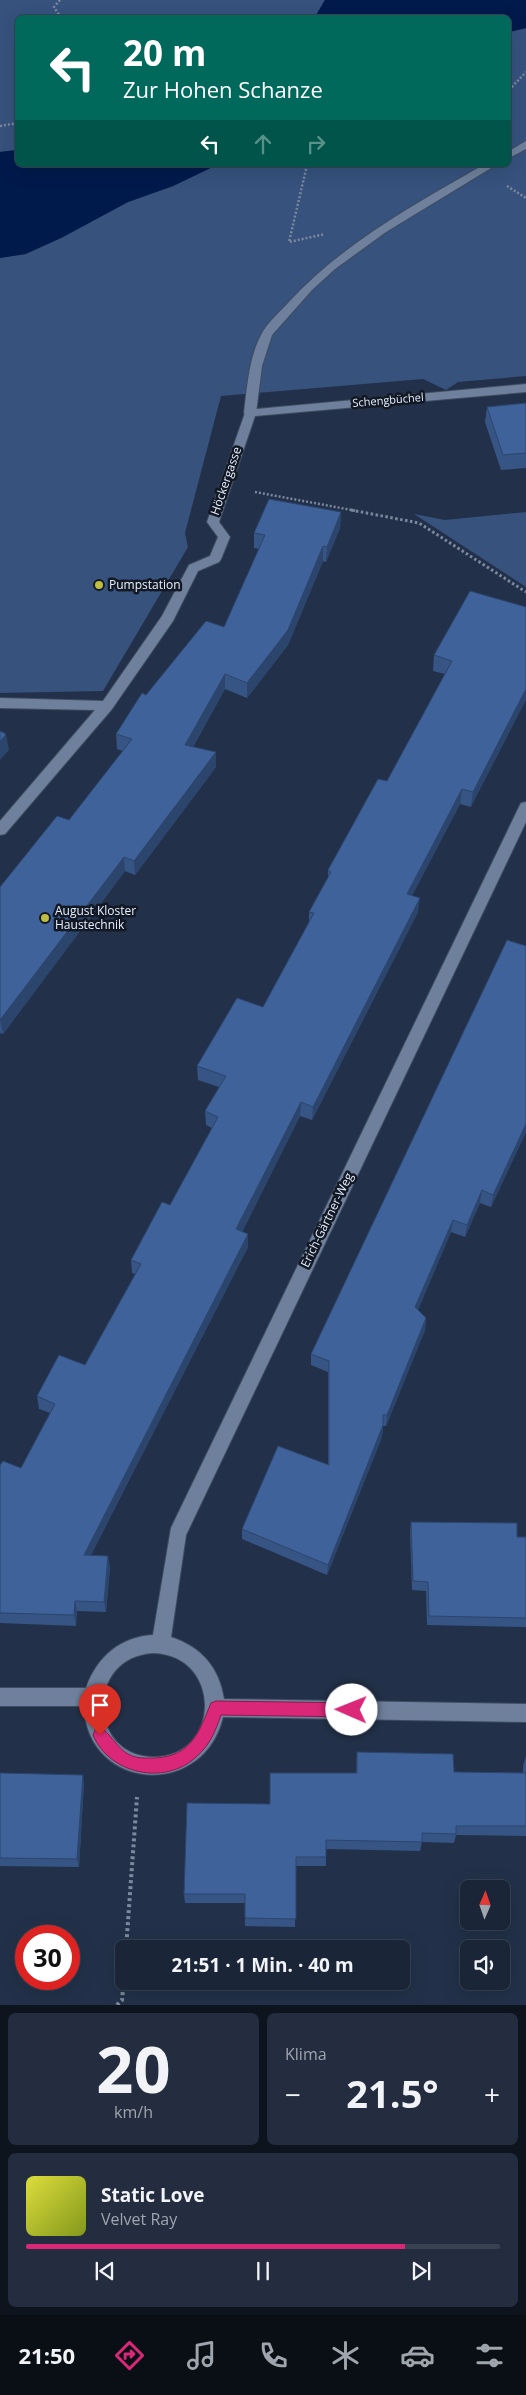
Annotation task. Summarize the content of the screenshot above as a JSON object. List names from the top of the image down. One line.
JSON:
{"streets":{"street":["Schengbüchel","Höckergasse","Erich-Gärtner-Weg"]},"crossings":[["Schengbüchel","Höckergasse"]],"places":["Pumpstation","August Kloster Haustechnik"],"north":"top","page":{"turn":["20 m","Zur Hohen Schanze"],"limit":"30","trip":"21:51 · 1 Min. · 40 m","tile":[["20","km/h"],"Klima"],"heat":["−","21.5°","+"],"song":["Static Love","Velvet Ray"],"tabs":"21:50"}}
